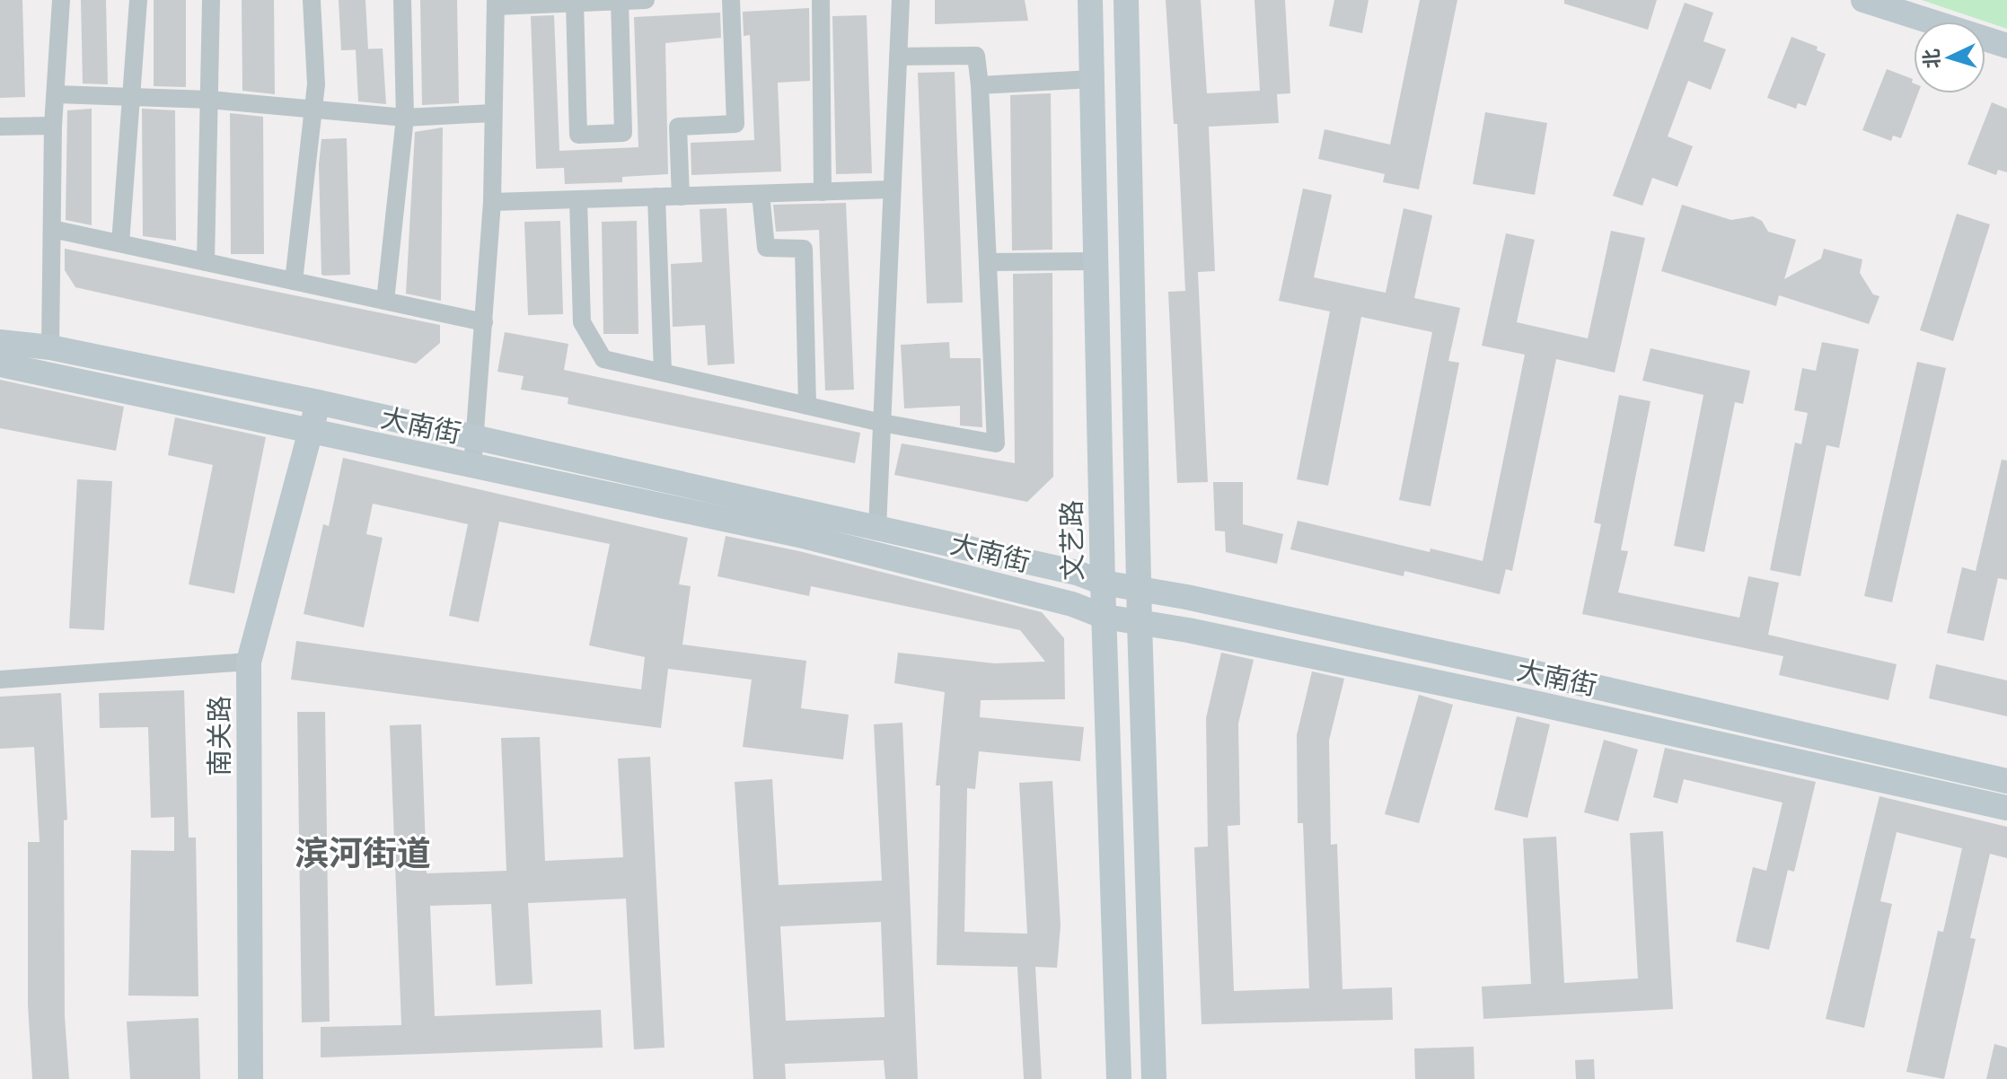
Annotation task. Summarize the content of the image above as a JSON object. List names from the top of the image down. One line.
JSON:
{"streets":{"street":["大南街","文艺路","南关路"]},"crossings":[["大南街","文艺路"],["大南街","南关路"]],"districts":["滨河街道"],"north":"left"}
